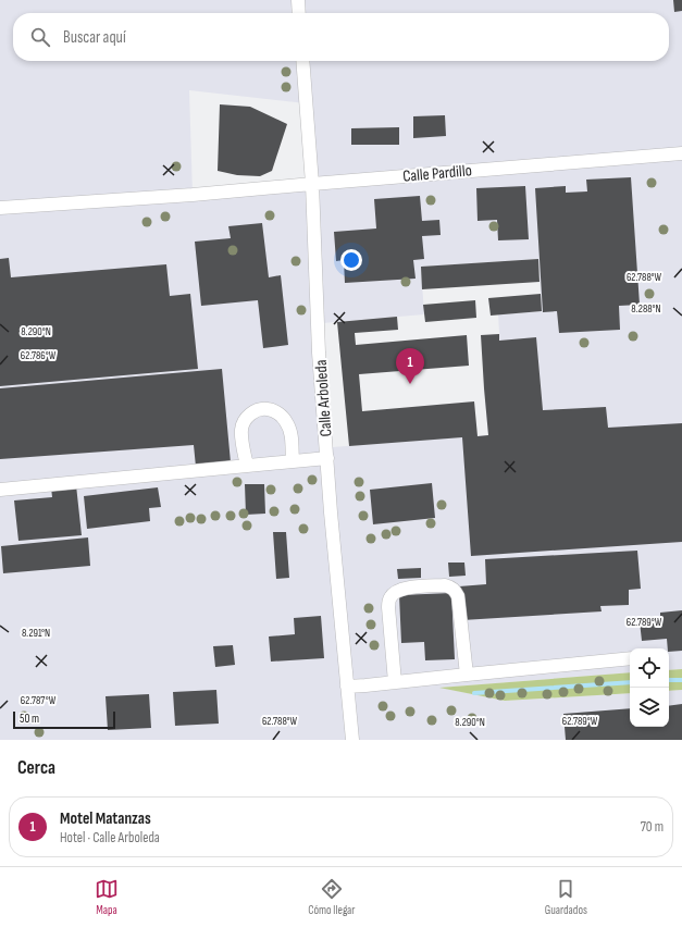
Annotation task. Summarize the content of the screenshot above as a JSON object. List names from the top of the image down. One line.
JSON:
{"streets":{"street":["Calle Pardillo","Calle Arboleda"]},"crossings":[["Calle Pardillo","Calle Arboleda"]],"scale_bar":"50 m","page":{"search":"Buscar aquí","pins":"1","scale":"50 m","heading":"Cerca","list":[{"mark":"1","name":"Motel Matanzas","note":"Hotel · Calle Arboleda","value":"70 m"}],"nav":["Mapa","Cómo llegar","Guardados"]},"coordinates":["62.788°W","8.288°N","8.290°N","62.786°W","62.789°W","8.291°N","62.787°W"]}
